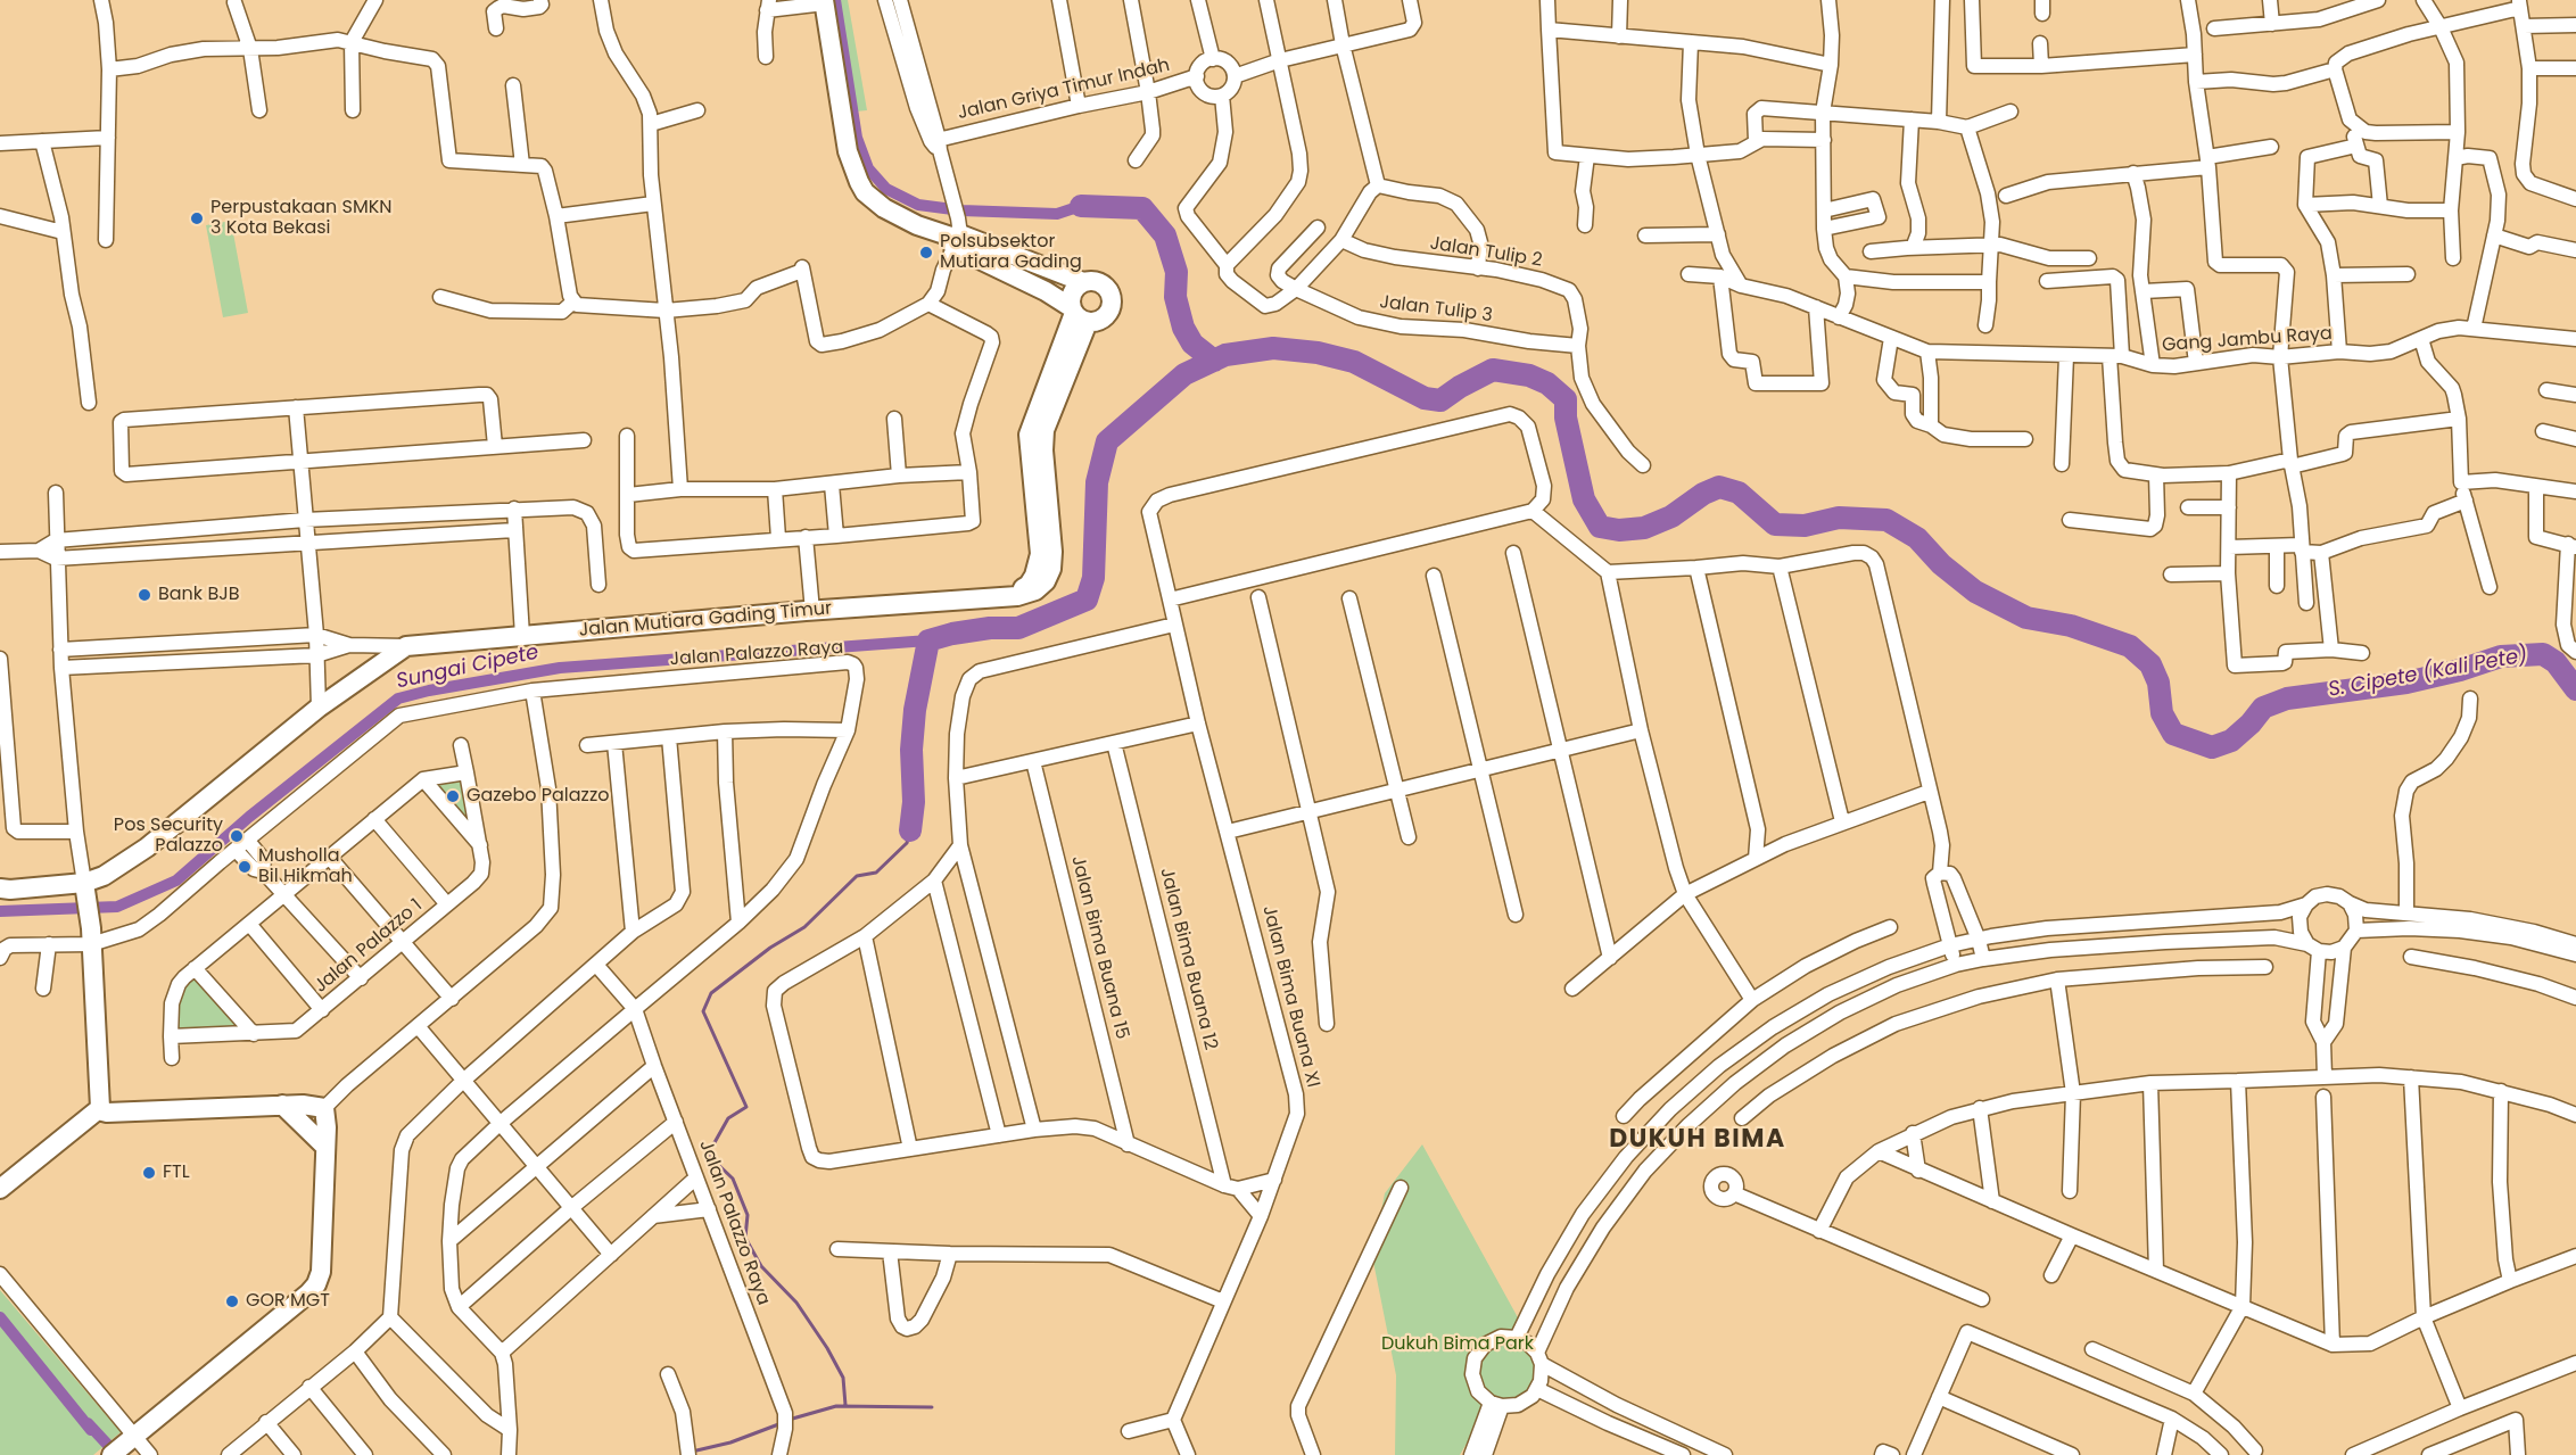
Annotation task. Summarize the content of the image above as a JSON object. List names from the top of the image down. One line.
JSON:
{"streets":{"main road":["Jalan Mutiara Gading Timur"],"street":["Jalan Griya Timur Indah","Jalan Tulip 2","Jalan Tulip 3","Gang Jambu Raya","Jalan Palazzo Raya","Jalan Palazzo 1","Jalan Bima Buana 15","Jalan Bima Buana 12","Jalan Bima Buana XI"]},"crossings":[["Jalan Tulip 2","Jalan Tulip 3"]],"districts":["DUKUH BIMA"],"water":["Sungai Cipete","S. Cipete (Kali Pete)"],"parks":["Dukuh Bima Park"],"places":["Perpustakaan SMKN 3 Kota Bekasi","Polsubsektor Mutiara Gading","Bank BJB","Gazebo Palazzo","Pos Security Palazzo","Musholla Bil Hikmah","FTL","GOR MGT"]}
